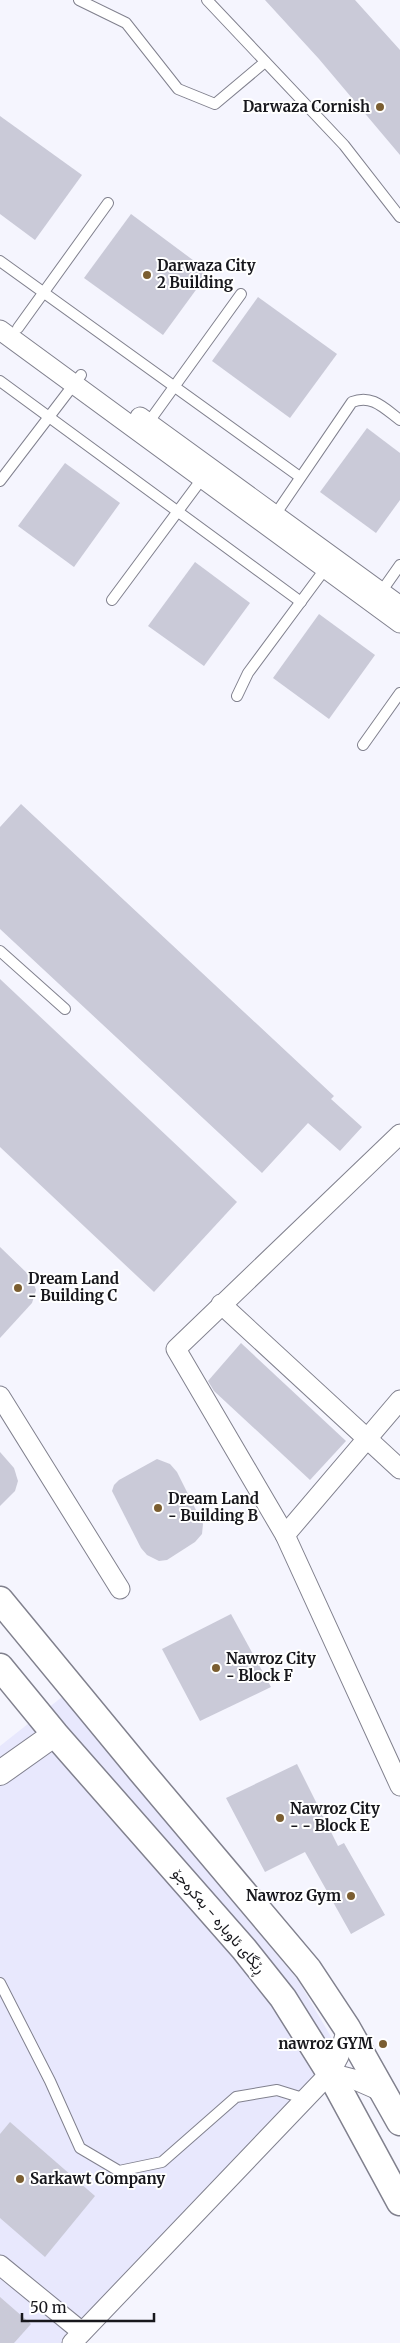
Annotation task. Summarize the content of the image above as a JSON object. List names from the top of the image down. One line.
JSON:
{"streets":{"main road":["ڕێگای ئاوبارە - بەکرەجۆ"]},"places":["Darwaza Cornish","Darwaza City 2 Building","Dream Land - Building C","Dream Land - Building B","Nawroz City - Block F","Nawroz City - - Block E","Nawroz Gym","nawroz GYM","Sarkawt Company"],"scale_bar":"50 m"}
